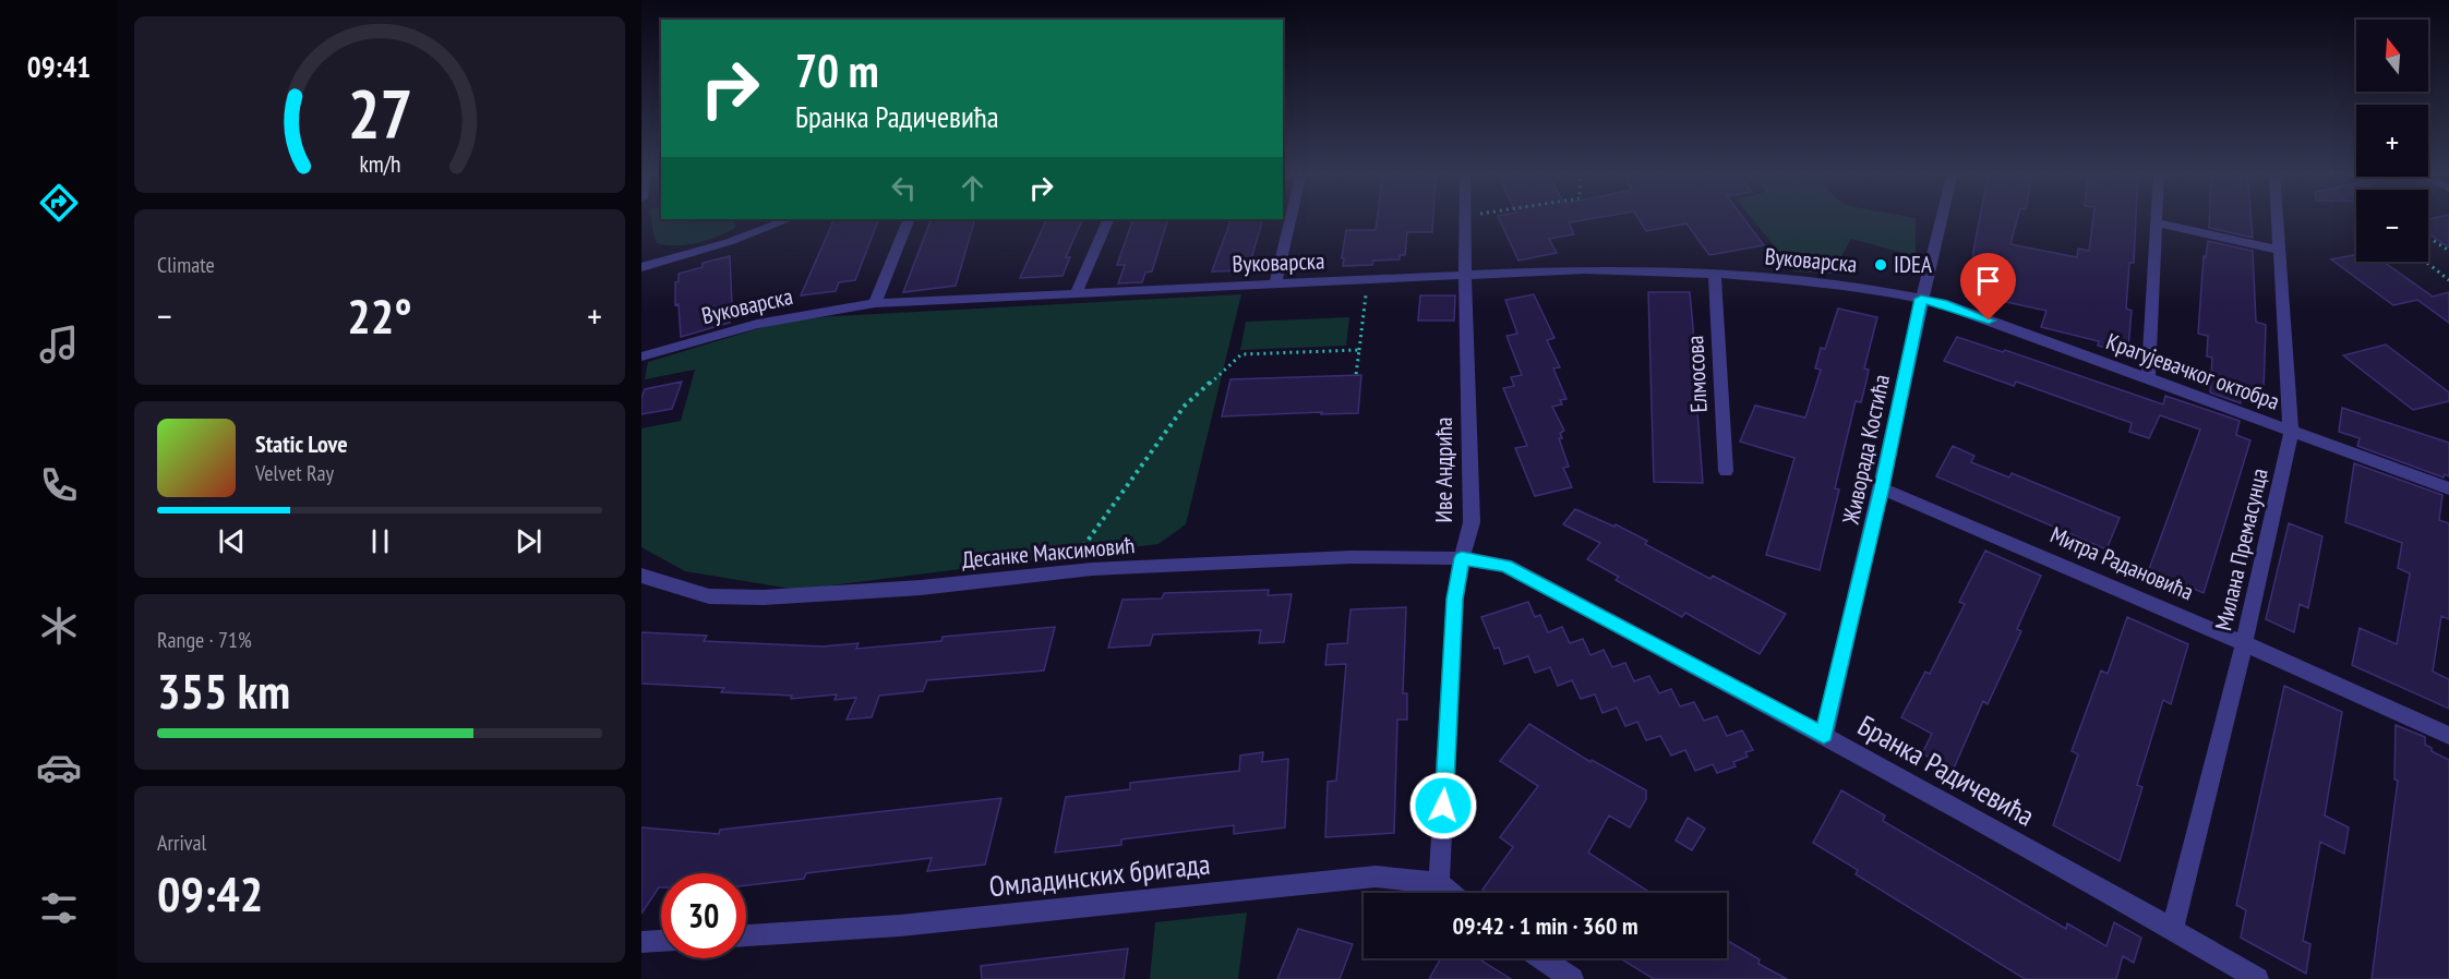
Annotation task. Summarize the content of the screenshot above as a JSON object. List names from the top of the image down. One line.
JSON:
{"streets":{"street":["Вуковарска","Крагујевачког октобра","Елмосова","Живорада Костића","Иве Андрића","Милана Премасунца","Десанке Максимовић","Митра Радановића","Бранка Радичевића","Омладинских бригада"]},"crossings":[["Вуковарска","Крагујевачког октобра"],["Вуковарска","Елмосова"],["Вуковарска","Живорада Костића"],["Вуковарска","Иве Андрића"],["Крагујевачког октобра","Живорада Костића"],["Крагујевачког октобра","Милана Премасунца"],["Живорада Костића","Митра Радановића"],["Живорада Костића","Бранка Радичевића"],["Иве Андрића","Десанке Максимовић"],["Иве Андрића","Бранка Радичевића"],["Иве Андрића","Омладинских бригада"],["Милана Премасунца","Митра Радановића"],["Милана Премасунца","Бранка Радичевића"],["Десанке Максимовић","Бранка Радичевића"]],"places":["IDEA"],"north":"top","page":{"tabs":"09:41","map_buttons":["+","−"],"turn":["70 m","Бранка Радичевића"],"tile":["Climate",["Range · 71%","355 km"],["Arrival","09:42"]],"heat":["−","22°","+"],"song":["Static Love","Velvet Ray"],"limit":"30","trip":"09:42 · 1 min · 360 m","gauge":["27","km/h"]}}
